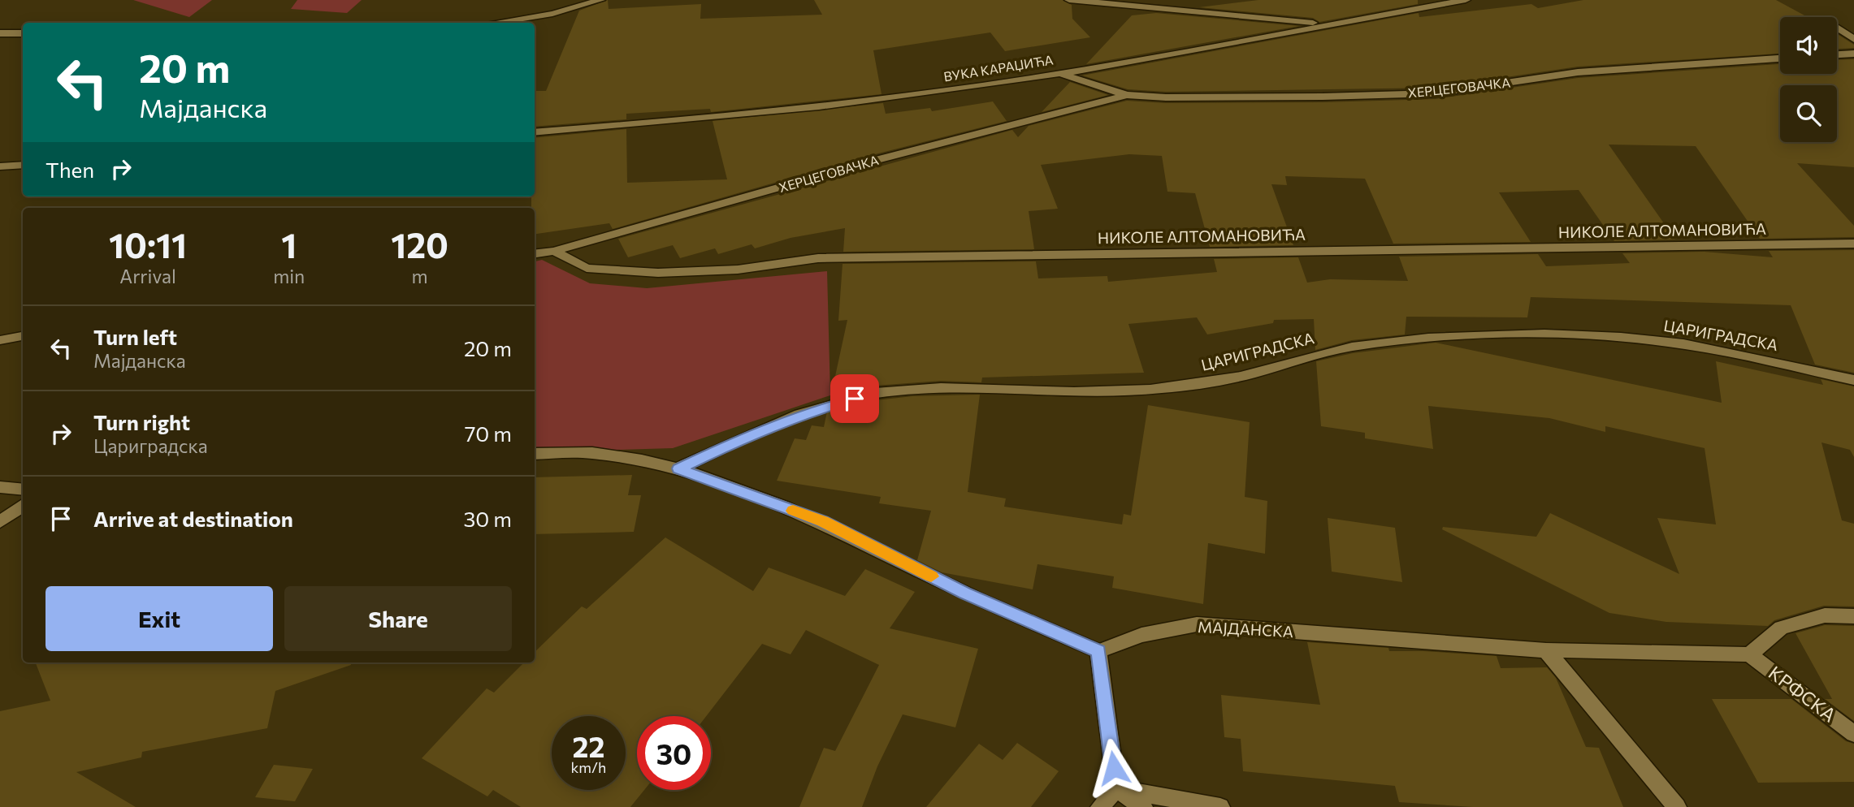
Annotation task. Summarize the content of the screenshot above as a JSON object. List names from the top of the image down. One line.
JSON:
{"streets":{"street":["ВУКА КАРАЏИЋА","ХЕРЦЕГОВАЧКА","НИКОЛЕ АЛТОМАНОВИЋА","ЦАРИГРАДСКА","МАЈДАНСКА","КРФСКА"]},"crossings":[["ВУКА КАРАЏИЋА","ХЕРЦЕГОВАЧКА"],["ХЕРЦЕГОВАЧКА","НИКОЛЕ АЛТОМАНОВИЋА"],["МАЈДАНСКА","КРФСКА"]],"page":{"turn":["20 m","Мајданска"],"then":"Then","eta":["10:11","Arrival","1","min","120","m"],"list":[{"name":"Turn left","note":"Мајданска","value":"20 m"},{"name":"Turn right","note":"Цариградска","value":"70 m"},{"name":"Arrive at destination","value":"30 m"}],"buttons":["Exit","Share"],"speed":"22 km/h","limit":"30"}}
